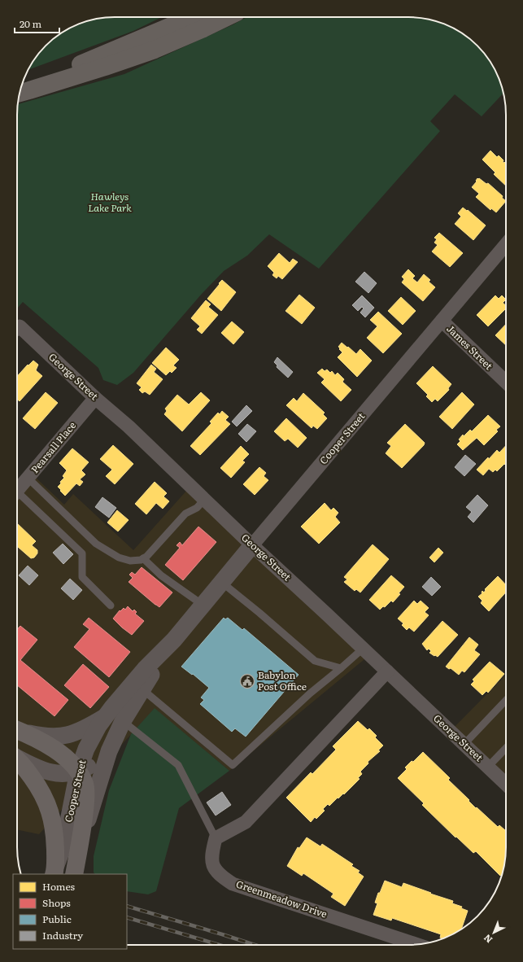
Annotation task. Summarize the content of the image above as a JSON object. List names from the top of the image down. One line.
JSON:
{"streets":{"street":["James Street","George Street","Cooper Street","Pearsall Place","Greenmeadow Drive"]},"crossings":[["James Street","Cooper Street"],["George Street","Cooper Street"],["George Street","Pearsall Place"]],"parks":["Hawleys Lake Park"],"places":{"public building":["Babylon Post Office"]},"legend":["Homes","Shops","Public","Industry"],"scale_bar":"20 m","north":"bottom left"}
